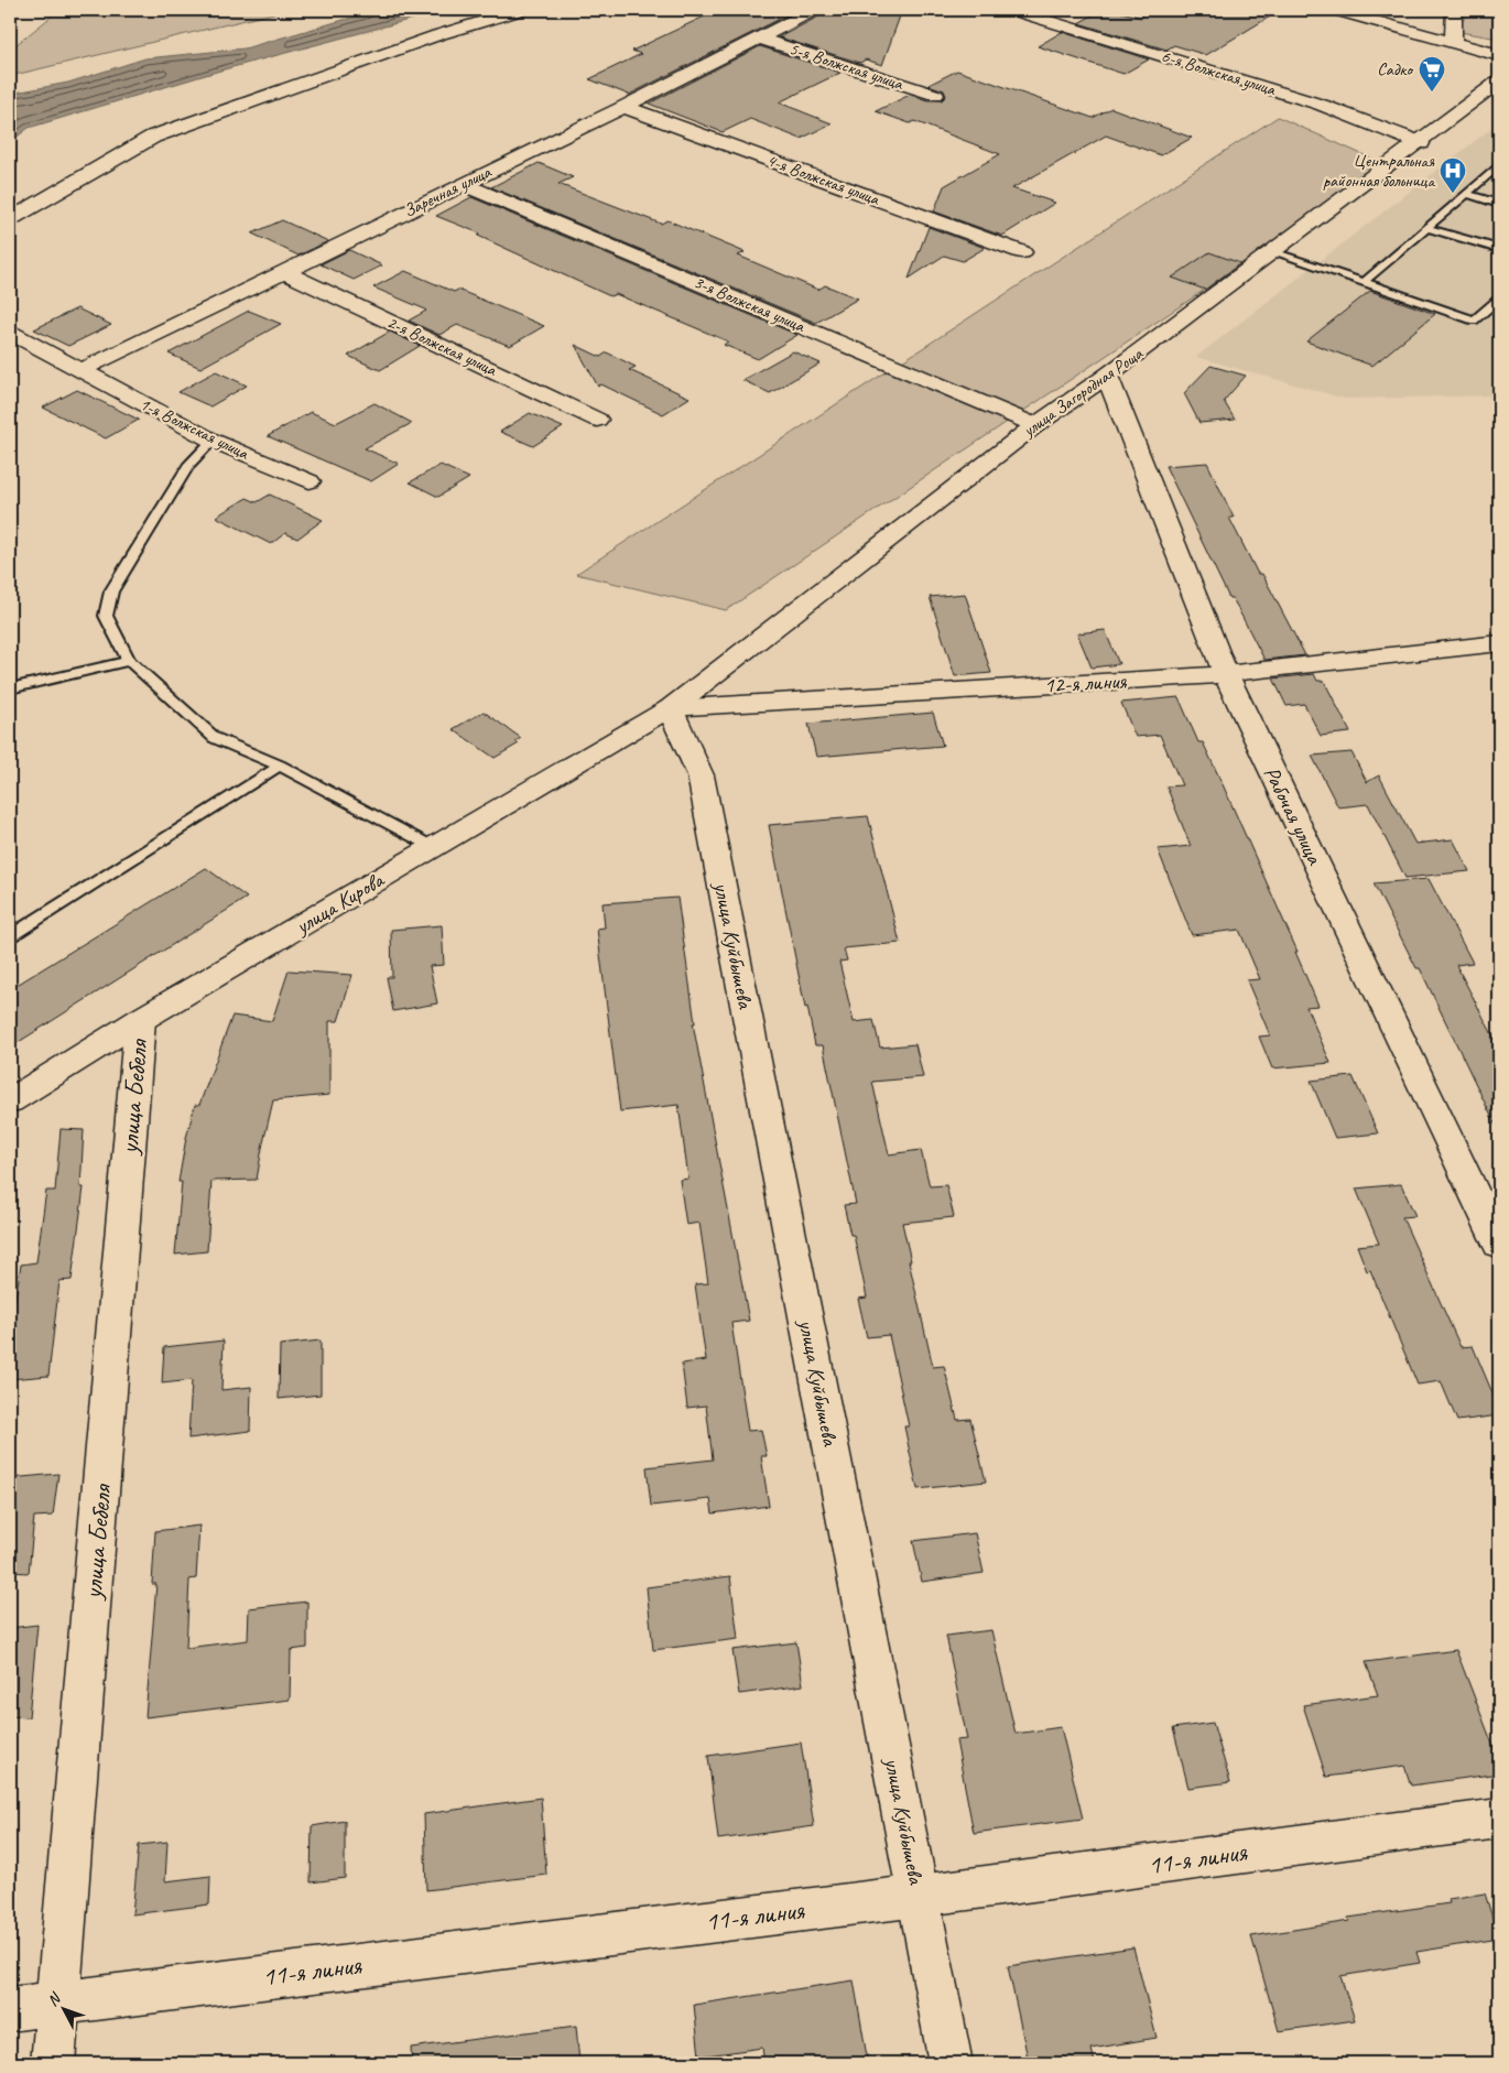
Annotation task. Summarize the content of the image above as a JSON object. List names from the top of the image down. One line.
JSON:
{"streets":{"street":["5-я Волжская улица","6-я Волжская улица","4-я Волжская улица","Заречная улица","3-я Волжская улица","2-я Волжская улица","улица Загородная Роща","1-я Волжская улица","12-я линия","Рабочая улица","улица Кирова","улица Куйбышева","улица Бебеля","11-я линия"]},"crossings":[["5-я Волжская улица","Заречная улица"],["6-я Волжская улица","улица Загородная Роща"],["4-я Волжская улица","Заречная улица"],["Заречная улица","3-я Волжская улица"],["Заречная улица","2-я Волжская улица"],["Заречная улица","1-я Волжская улица"],["3-я Волжская улица","улица Загородная Роща"],["улица Загородная Роща","12-я линия"],["улица Загородная Роща","Рабочая улица"],["улица Загородная Роща","улица Кирова"],["улица Загородная Роща","улица Куйбышева"],["12-я линия","Рабочая улица"],["12-я линия","улица Кирова"],["12-я линия","улица Куйбышева"],["улица Кирова","улица Куйбышева"],["улица Кирова","улица Бебеля"],["улица Куйбышева","11-я линия"],["улица Бебеля","11-я линия"]],"places":{"supermarket":["Садко"],"hospital":["Центральная районная больница"]},"north":"top left"}
